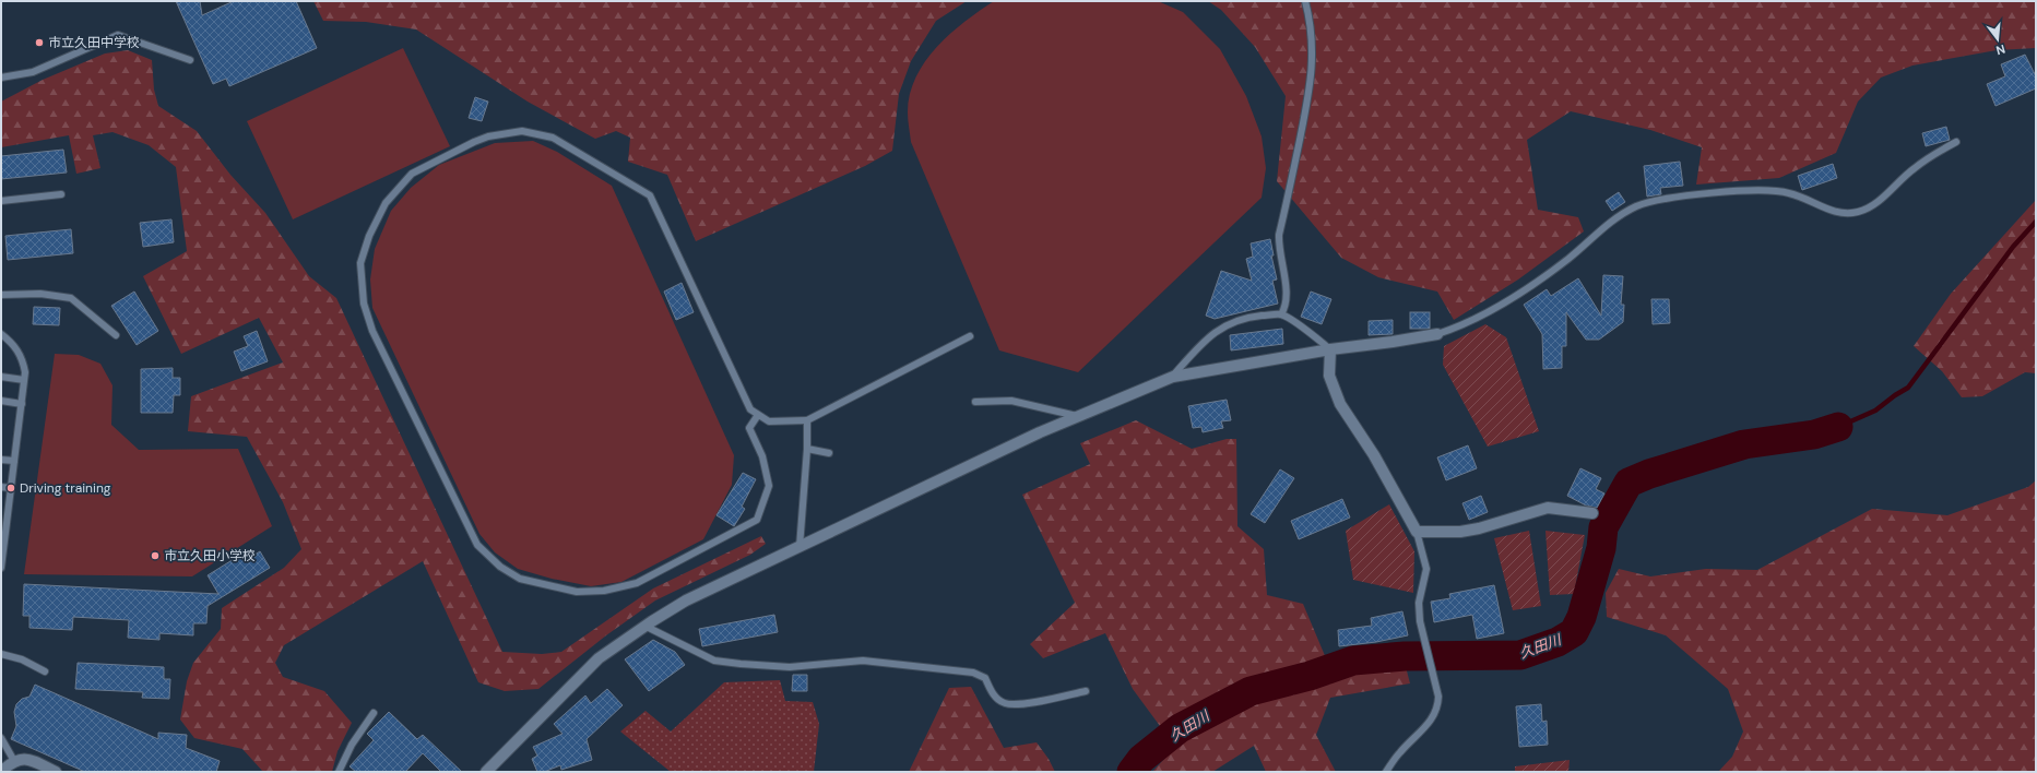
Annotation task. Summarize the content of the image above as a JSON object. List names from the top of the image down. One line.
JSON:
{"water":["久田川"],"places":["市立久田中学校","Driving training","市立久田小学校"],"north":"bottom"}
